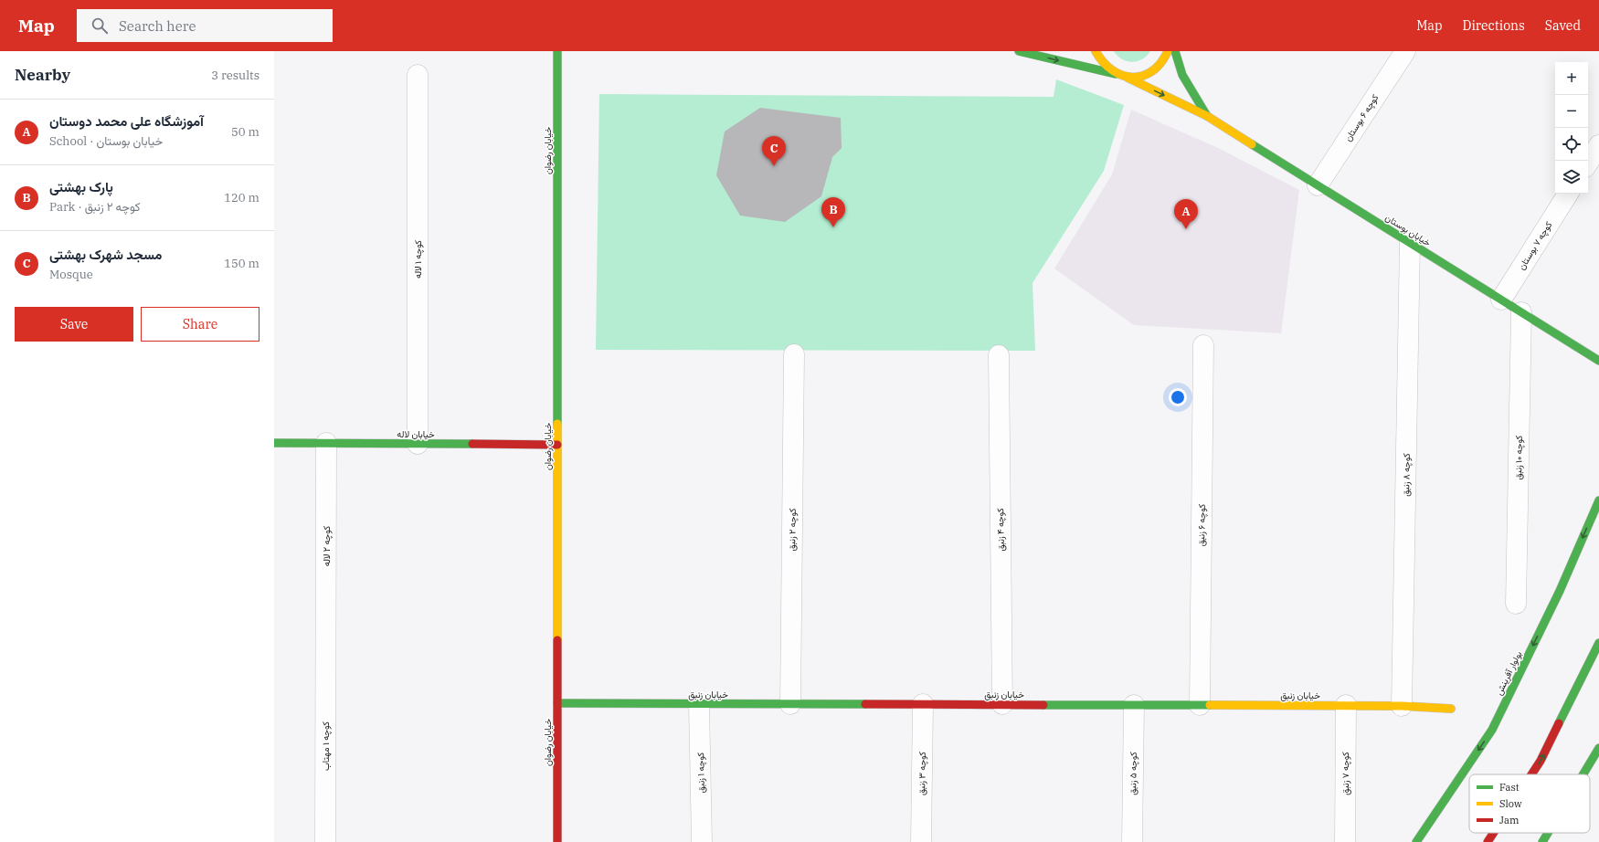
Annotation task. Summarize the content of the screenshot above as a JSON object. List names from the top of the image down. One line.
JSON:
{"streets":{"street":["کوچه ۶ بوستان","خیابان رضوان","خیابان بوستان","کوچه ۷ بوستان","کوچه ۱ لاله","خیابان لاله","کوچه ۱۰ زنبق","کوچه ۸ زنبق","کوچه ۶ زنبق","کوچه ۲ زنبق","کوچه ۴ زنبق","کوچه ۲ لاله","بولوار آفرینش","خیابان زنبق","کوچه ۱ مهتاب","کوچه ۱ زنبق","کوچه ۳ زنبق","کوچه ۵ زنبق","کوچه ۷ زنبق"]},"crossings":[["کوچه ۶ بوستان","خیابان بوستان"],["خیابان رضوان","خیابان لاله"],["خیابان رضوان","خیابان زنبق"],["خیابان بوستان","کوچه ۷ بوستان"],["خیابان بوستان","کوچه ۱۰ زنبق"],["خیابان بوستان","کوچه ۸ زنبق"],["کوچه ۱ لاله","خیابان لاله"],["خیابان لاله","کوچه ۲ لاله"],["کوچه ۸ زنبق","خیابان زنبق"],["کوچه ۶ زنبق","خیابان زنبق"],["کوچه ۲ زنبق","خیابان زنبق"],["کوچه ۴ زنبق","خیابان زنبق"],["کوچه ۲ لاله","کوچه ۱ مهتاب"],["خیابان زنبق","کوچه ۱ زنبق"],["خیابان زنبق","کوچه ۳ زنبق"],["خیابان زنبق","کوچه ۵ زنبق"],["خیابان زنبق","کوچه ۷ زنبق"]],"legend":["Fast","Slow","Jam"],"page":{"header":"Map","search":"Search here","nav":["Map","Directions","Saved"],"heading":["Nearby","3 results"],"map_buttons":["+","−"],"list":[{"mark":"A","name":"آموزشگاه علی محمد دوستان","note":"School · خیابان بوستان","value":"50 m"},{"mark":"B","name":"پارک بهشتی","note":"Park · کوچه ۲ زنبق","value":"120 m"},{"mark":"C","name":"مسجد شهرک بهشتی","note":"Mosque","value":"150 m"}],"pins":["C","B","A"],"buttons":["Save","Share"]}}
